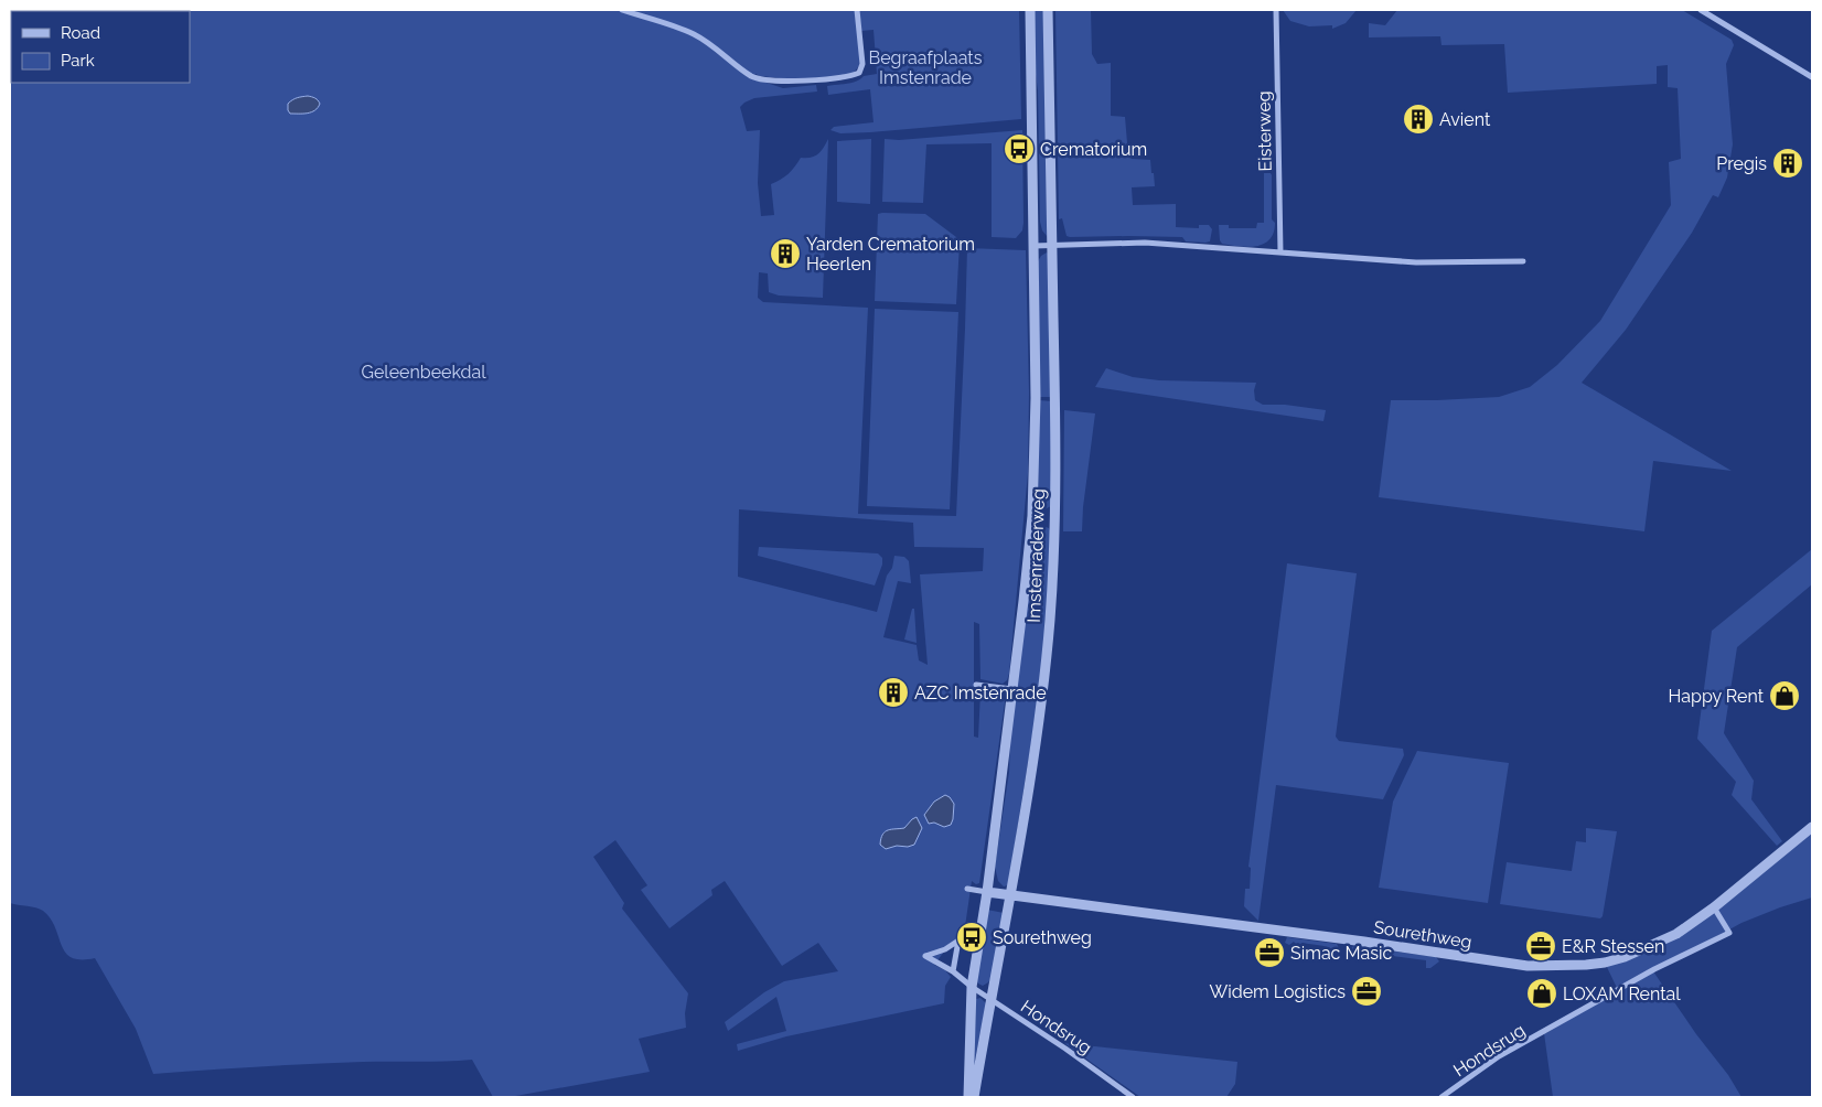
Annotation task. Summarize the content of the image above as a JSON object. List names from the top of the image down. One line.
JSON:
{"streets":{"street":["Eisterweg","Imstenraderweg","Sourethweg","Hondsrug"]},"crossings":[["Imstenraderweg","Sourethweg"],["Imstenraderweg","Hondsrug"],["Sourethweg","Hondsrug"]],"parks":["Begraafplaats Imstenrade","Geleenbeekdal"],"places":{"building":["Avient","Pregis","Yarden Crematorium Heerlen","AZC Imstenrade"],"bus stop":["Crematorium","Sourethweg"],"shop":["Happy Rent","LOXAM Rental"],"office":["E&R Stessen","Simac Masic","Widem Logistics"]},"legend":["Road","Park"]}
